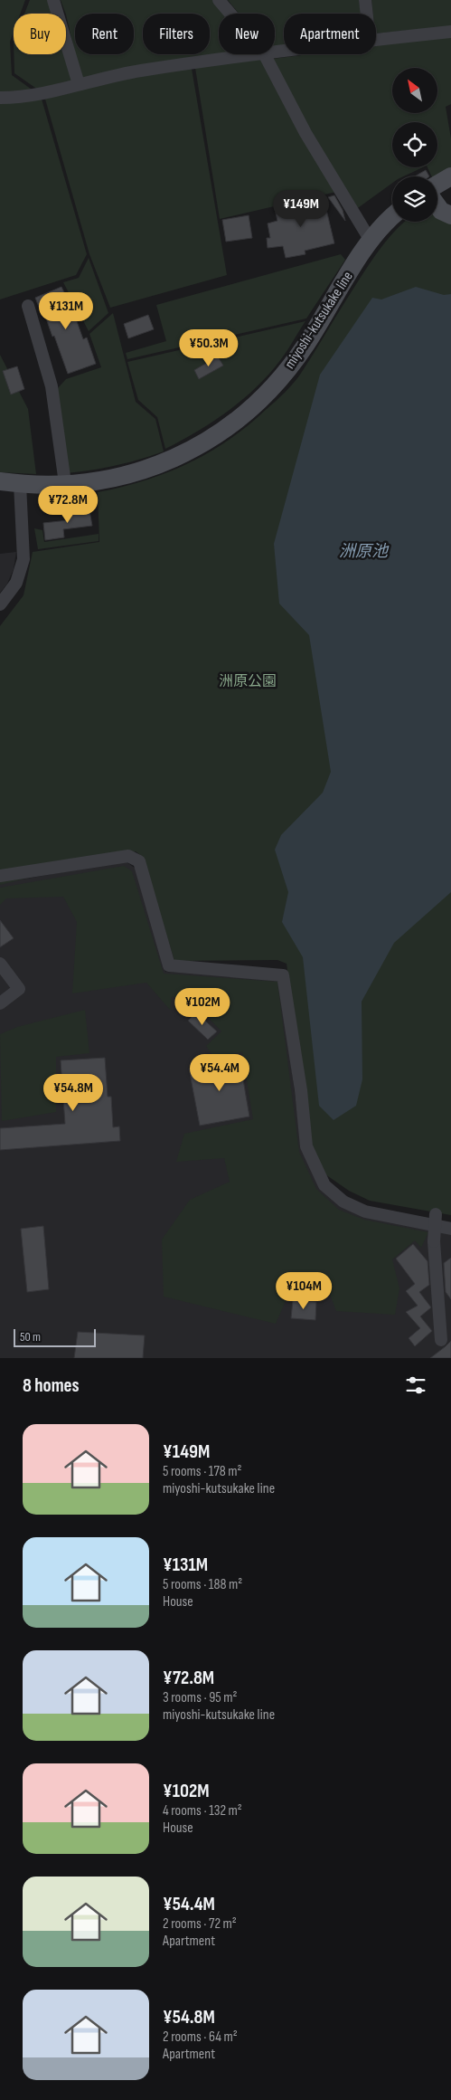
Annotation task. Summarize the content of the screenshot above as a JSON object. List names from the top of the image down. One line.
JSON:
{"streets":{"main road":["miyoshi-kutsukake line"]},"water":["洲原池"],"parks":["洲原公園"],"scale_bar":"50 m","north":"top left","page":{"chip":["Buy","Rent","Filters","New","Apartment"],"price":["¥149M","¥131M","¥50.3M","¥72.8M","¥102M","¥54.4M","¥54.8M","¥104M"],"scale":"50 m","heading":"8 homes","list":[{"name":"¥149M","note":"5 rooms · 178 m² · miyoshi-kutsukake line"},{"name":"¥131M","note":"5 rooms · 188 m² · House"},{"name":"¥72.8M","note":"3 rooms · 95 m² · miyoshi-kutsukake line"},{"name":"¥102M","note":"4 rooms · 132 m² · House"},{"name":"¥54.4M","note":"2 rooms · 72 m² · Apartment"},{"name":"¥54.8M","note":"2 rooms · 64 m² · Apartment"}]}}
